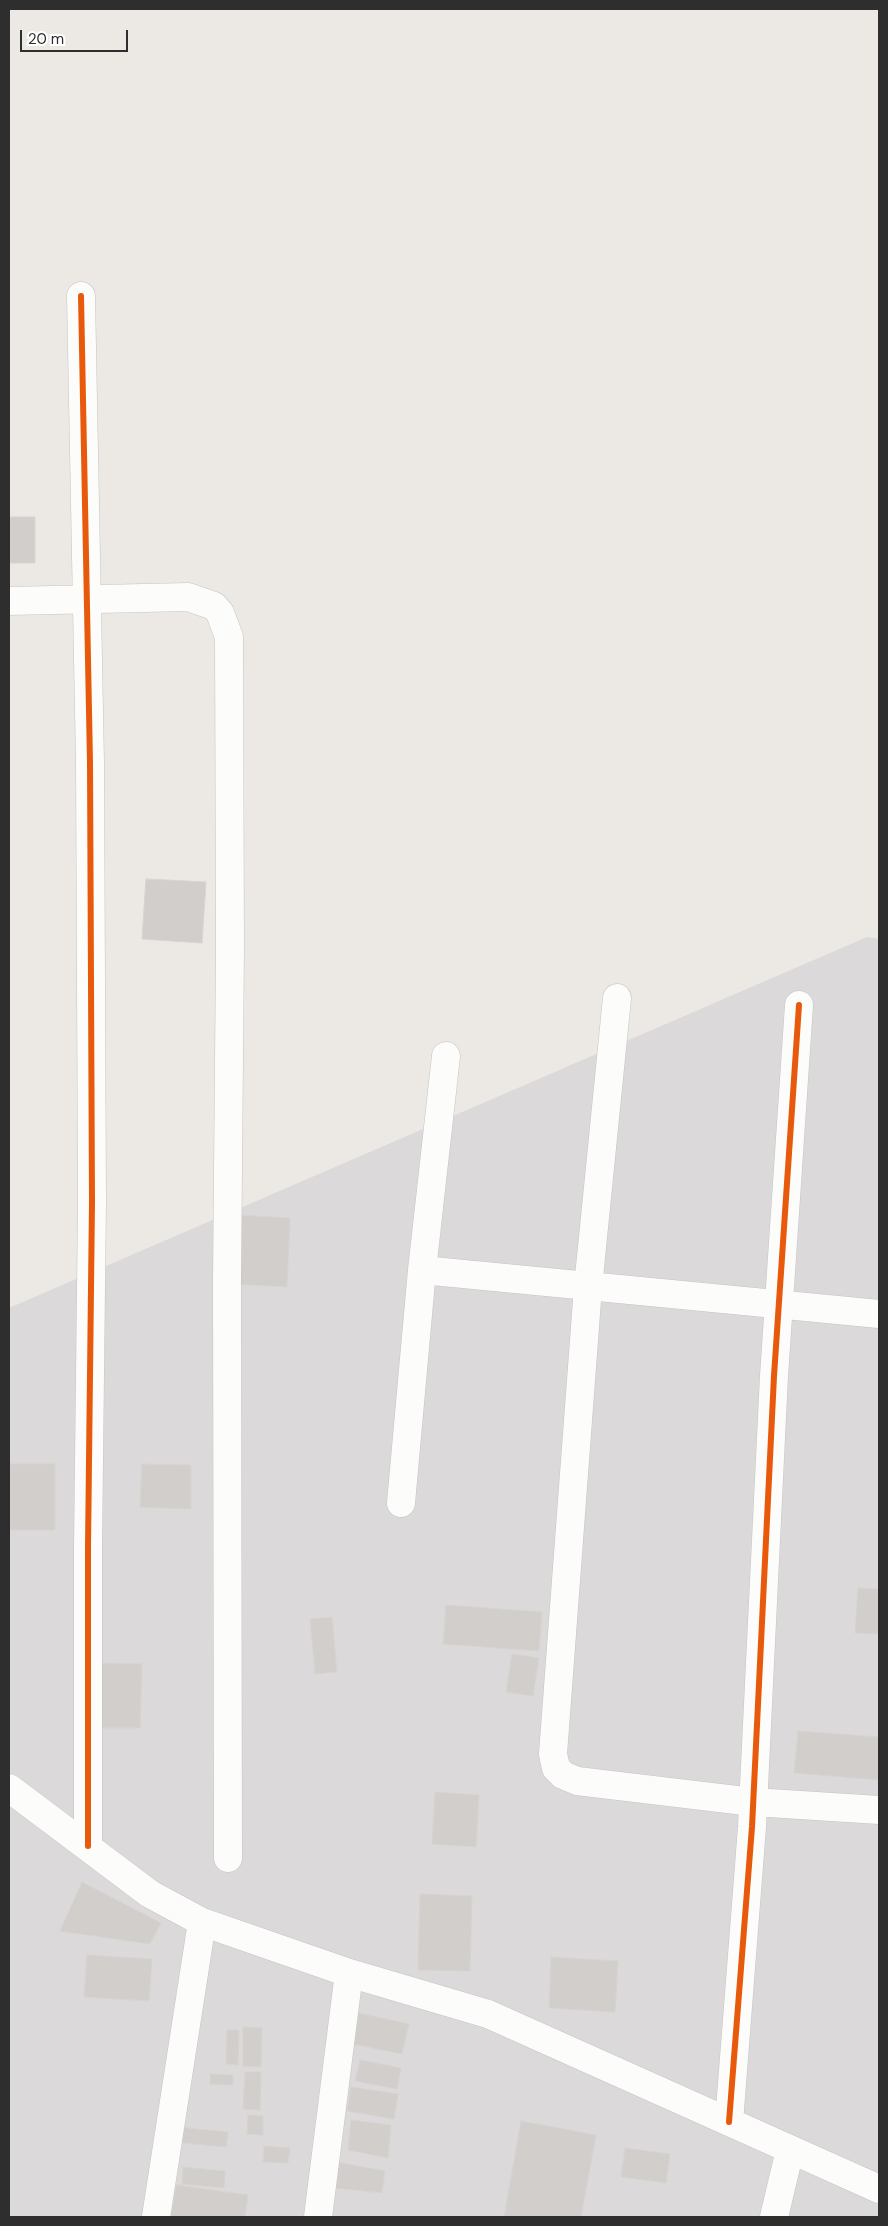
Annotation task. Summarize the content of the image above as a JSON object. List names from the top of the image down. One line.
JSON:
{"scale_bar":"20 m"}
